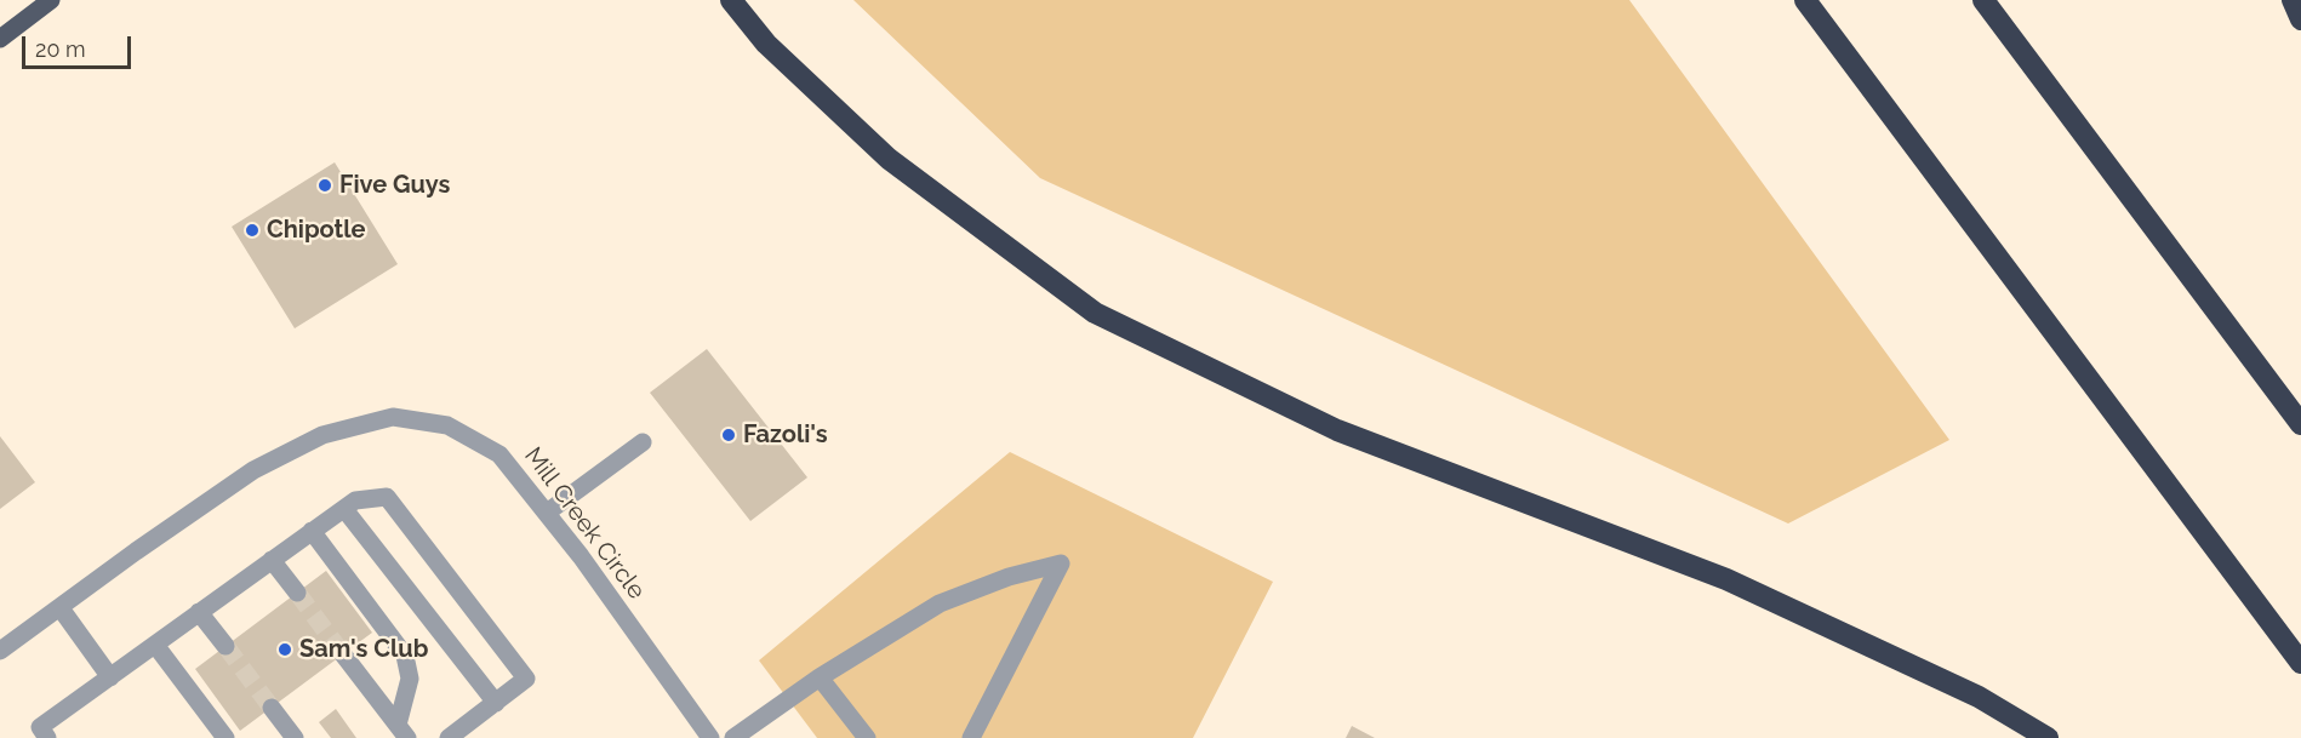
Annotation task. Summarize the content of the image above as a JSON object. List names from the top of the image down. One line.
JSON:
{"streets":{"street":["Mill Creek Circle"]},"places":["Five Guys","Chipotle","Fazoli's","Sam's Club"],"scale_bar":"20 m"}
